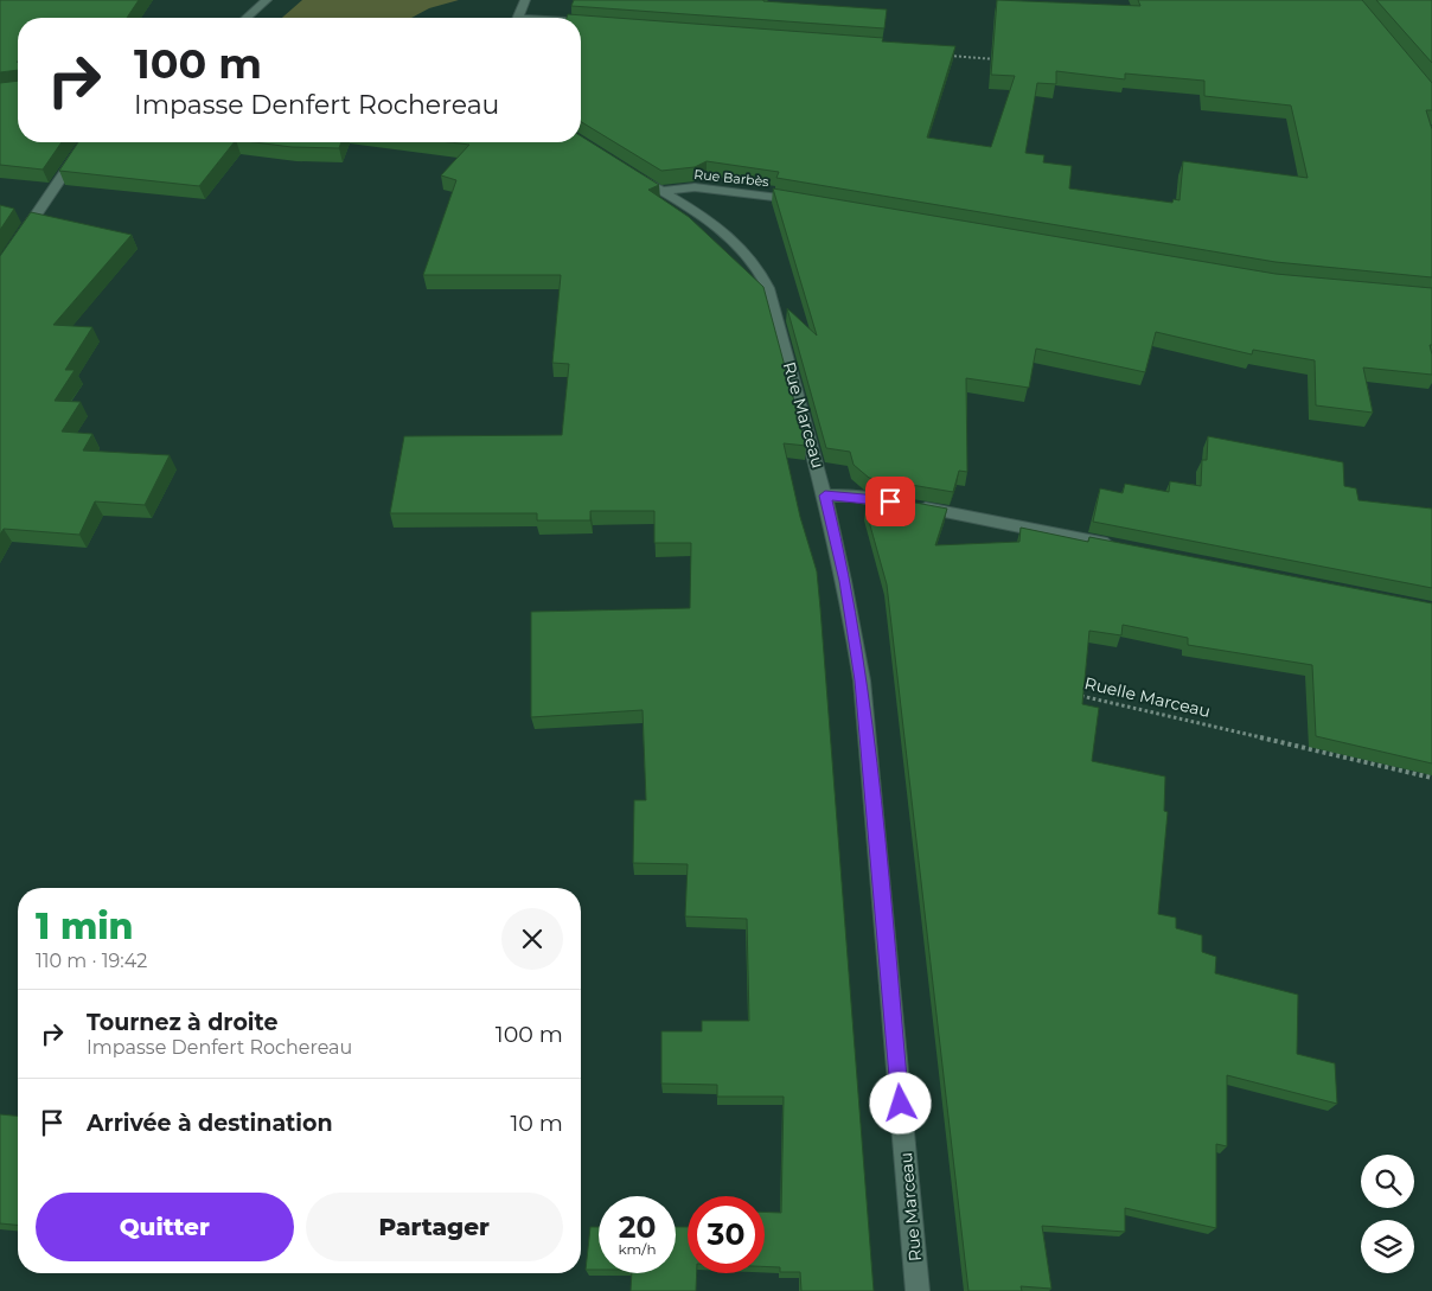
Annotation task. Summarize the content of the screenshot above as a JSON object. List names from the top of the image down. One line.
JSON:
{"streets":{"street":["Rue Barbès","Rue Marceau"],"path":["Ruelle Marceau"]},"crossings":[["Rue Barbès","Rue Marceau"]],"page":{"turn":["100 m","Impasse Denfert Rochereau"],"heading":["1 min","110 m · 19:42"],"list":[{"name":"Tournez à droite","note":"Impasse Denfert Rochereau","value":"100 m"},{"name":"Arrivée à destination","value":"10 m"}],"buttons":["Quitter","Partager"],"speed":"20 km/h","limit":"30"}}
